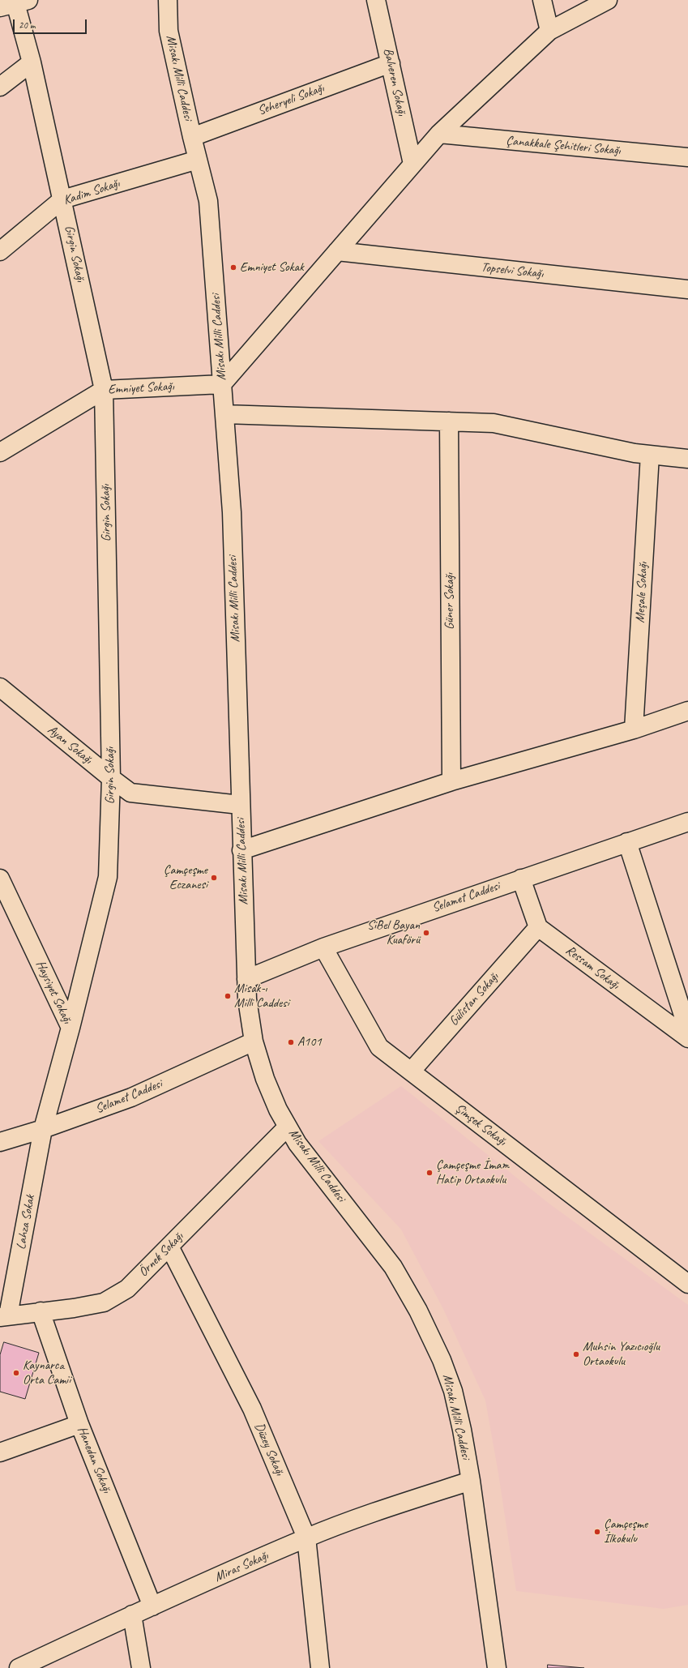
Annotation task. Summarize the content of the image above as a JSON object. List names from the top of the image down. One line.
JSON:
{"streets":{"street":["Misakı Milli Caddesi","Balveren Sokağı","Seheryeli Sokağı","Çanakkale Şehitleri Sokağı","Kadim Sokağı","Girgin Sokağı","Topselvi Sokağı","Emniyet Sokağı","Meşale Sokağı","Güner Sokağı","Ayan Sokağı","Selamet Caddesi","Ressam Sokağı","Haysiyet Sokağı","Gülistan Sokağı","Şimşek Sokağı","Lahza Sokak","Örnek Sokağı","Düzey Sokağı","Hanedan Sokağı","Miras Sokağı"]},"crossings":[["Misakı Milli Caddesi","Seheryeli Sokağı"],["Misakı Milli Caddesi","Kadim Sokağı"],["Misakı Milli Caddesi","Emniyet Sokağı"],["Misakı Milli Caddesi","Ayan Sokağı"],["Misakı Milli Caddesi","Selamet Caddesi"],["Misakı Milli Caddesi","Örnek Sokağı"],["Misakı Milli Caddesi","Miras Sokağı"],["Balveren Sokağı","Seheryeli Sokağı"],["Kadim Sokağı","Girgin Sokağı"],["Girgin Sokağı","Emniyet Sokağı"],["Girgin Sokağı","Ayan Sokağı"],["Girgin Sokağı","Haysiyet Sokağı"],["Selamet Caddesi","Haysiyet Sokağı"],["Selamet Caddesi","Şimşek Sokağı"],["Selamet Caddesi","Lahza Sokak"],["Ressam Sokağı","Gülistan Sokağı"],["Haysiyet Sokağı","Lahza Sokak"],["Gülistan Sokağı","Şimşek Sokağı"],["Lahza Sokak","Örnek Sokağı"],["Örnek Sokağı","Düzey Sokağı"],["Örnek Sokağı","Hanedan Sokağı"],["Düzey Sokağı","Miras Sokağı"],["Hanedan Sokağı","Miras Sokağı"]],"places":["Emniyet Sokak","Çamçeşme Eczanesi","SiBel Bayan Kuaförü","Misak-ı Milli Caddesi","A101","Çamçeşme İmam Hatip Ortaokulu","Muhsin Yazıcıoğlu Ortaokulu","Kaynarca Orta Camii","Çamçeşme İlkokulu"],"scale_bar":"20 m"}
